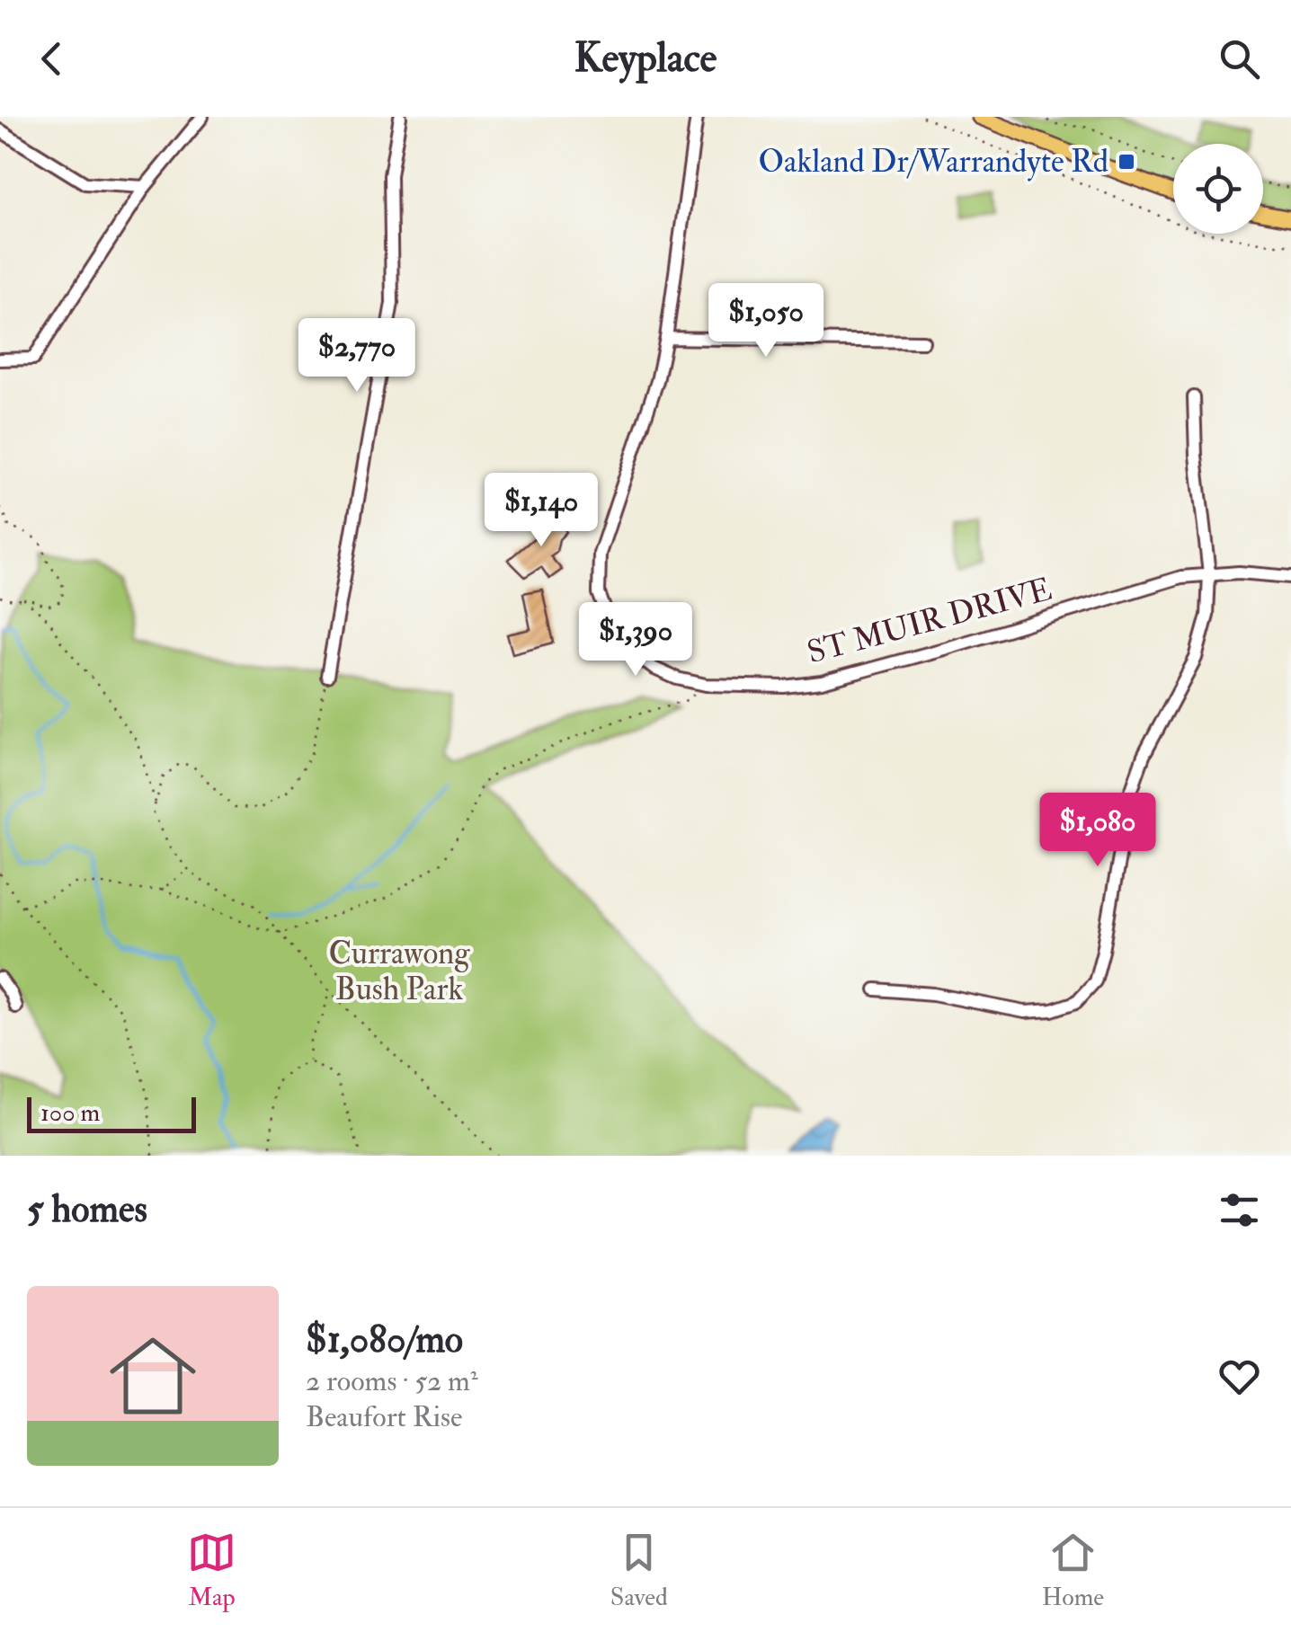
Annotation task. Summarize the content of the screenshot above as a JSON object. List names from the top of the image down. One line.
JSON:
{"streets":{"street":["ST MUIR DRIVE"]},"parks":["Currawong Bush Park"],"places":{"transit":["Oakland Dr/Warrandyte Rd"]},"scale_bar":"100 m","page":{"header":"Keyplace","price":["$1,050","$2,770","$1,140","$1,390","$1,080"],"scale":"100 m","heading":"5 homes","list":[{"name":"$1,080/mo","note":"2 rooms · 52 m² · Beaufort Rise"}],"tabs":["Map","Saved","Home"]}}
